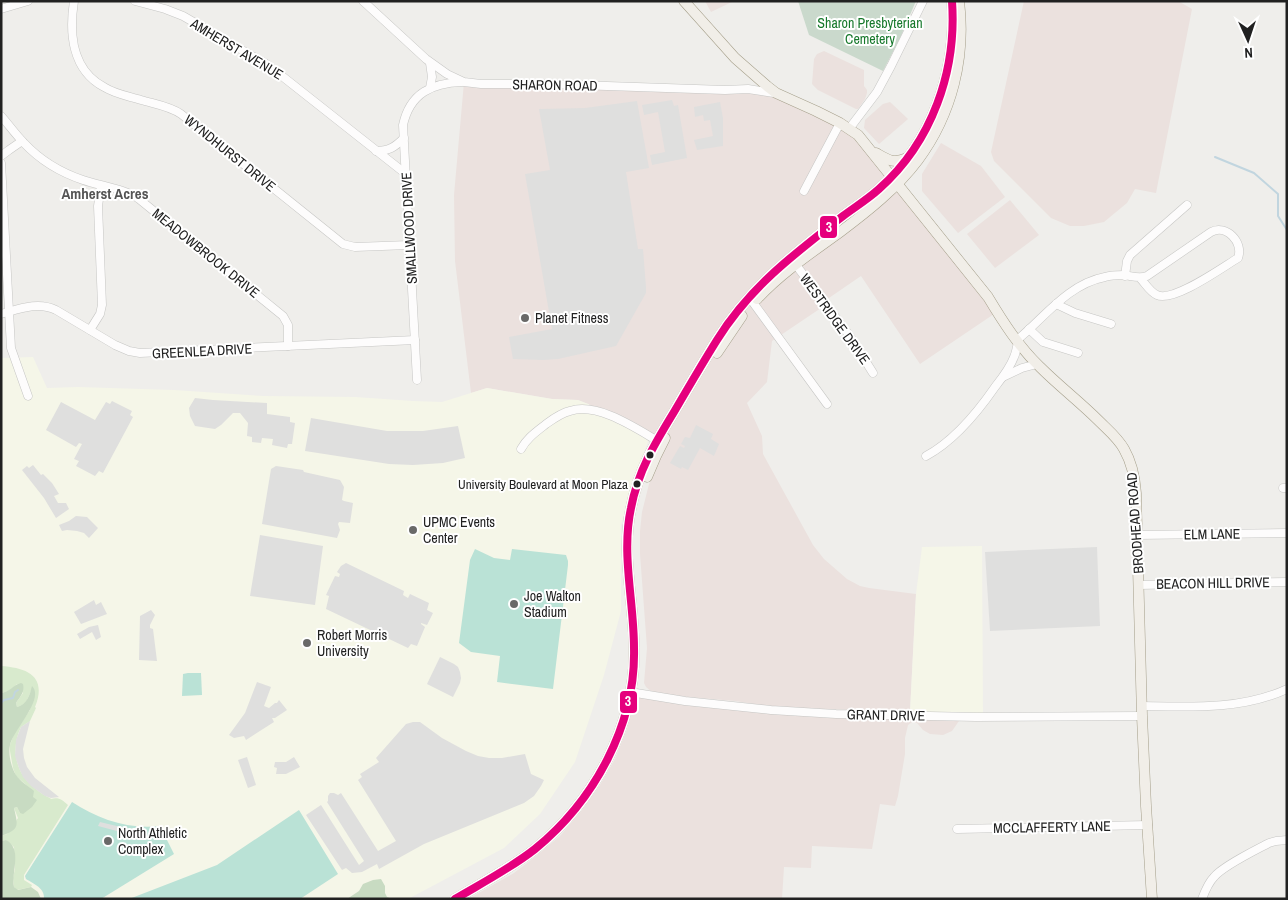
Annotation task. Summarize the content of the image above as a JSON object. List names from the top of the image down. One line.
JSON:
{"streets":{"main road":["BRODHEAD ROAD"],"street":["AMHERST AVENUE","SHARON ROAD","WYNDHURST DRIVE","SMALLWOOD DRIVE","MEADOWBROOK DRIVE","WESTRIDGE DRIVE","GREENLEA DRIVE","ELM LANE","BEACON HILL DRIVE","GRANT DRIVE","MCCLAFFERTY LANE"]},"crossings":[["AMHERST AVENUE","SMALLWOOD DRIVE"],["WYNDHURST DRIVE","SMALLWOOD DRIVE"],["SMALLWOOD DRIVE","GREENLEA DRIVE"],["MEADOWBROOK DRIVE","GREENLEA DRIVE"],["BRODHEAD ROAD","ELM LANE"],["BRODHEAD ROAD","BEACON HILL DRIVE"],["BRODHEAD ROAD","GRANT DRIVE"],["BRODHEAD ROAD","MCCLAFFERTY LANE"]],"districts":["Amherst Acres"],"parks":["Sharon Presbyterian Cemetery"],"places":["Planet Fitness","University Boulevard at Moon Plaza","UPMC Events Center","Joe Walton Stadium","Robert Morris University","North Athletic Complex"],"lines":["transit line 3"],"north":"bottom"}
